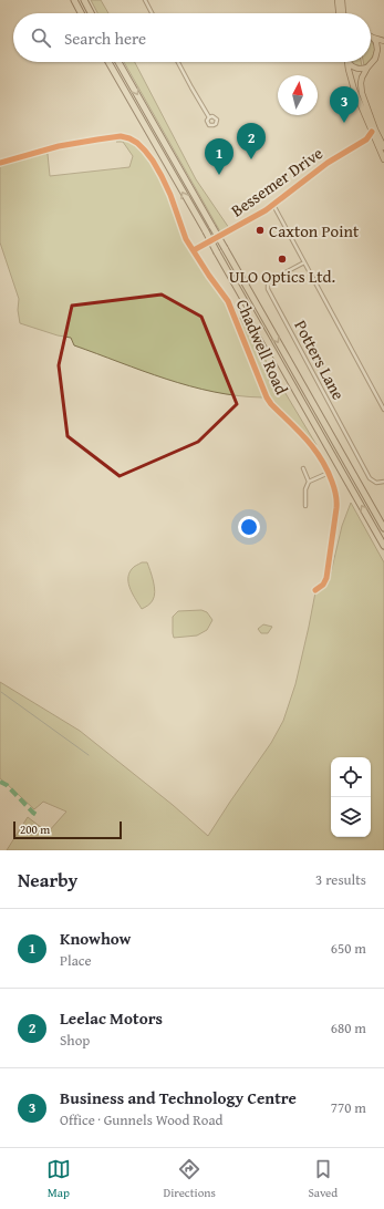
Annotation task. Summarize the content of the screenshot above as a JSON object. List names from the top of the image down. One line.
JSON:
{"streets":{"street":["Bessemer Drive","Chadwell Road","Potters Lane"]},"crossings":[["Bessemer Drive","Chadwell Road"]],"places":["Caxton Point","ULO Optics Ltd."],"scale_bar":"200 m","north":"top","page":{"search":"Search here","pins":["3","2","1"],"scale":"200 m","heading":["Nearby","3 results"],"list":[{"mark":"1","name":"Knowhow","note":"Place","value":"650 m"},{"mark":"2","name":"Leelac Motors","note":"Shop","value":"680 m"},{"mark":"3","name":"Business and Technology Centre","note":"Office · Gunnels Wood Road","value":"770 m"}],"nav":["Map","Directions","Saved"]}}
